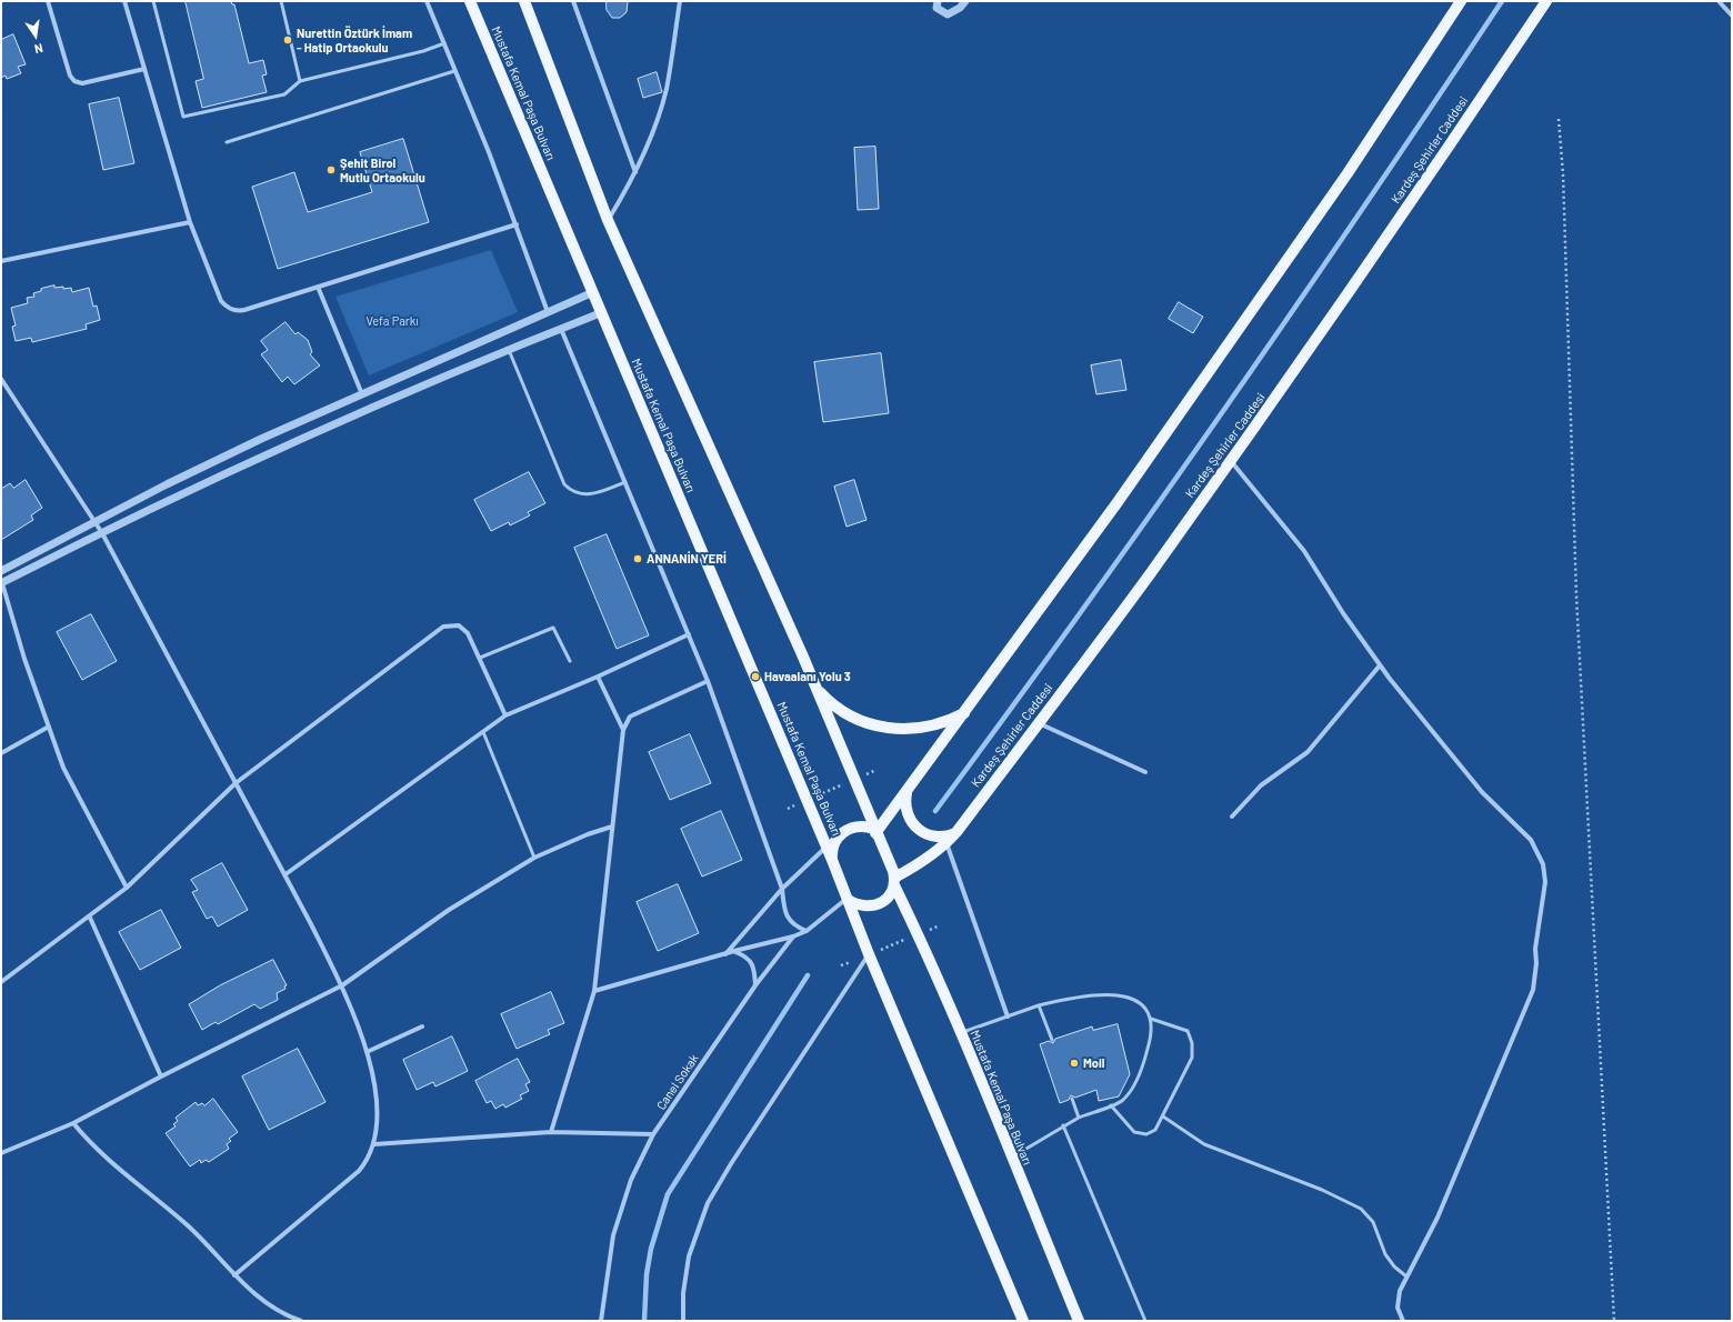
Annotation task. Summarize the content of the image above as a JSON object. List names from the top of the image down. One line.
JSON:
{"streets":{"main road":["Mustafa Kemal Paşa Bulvarı","Kardeş Şehirler Caddesi"],"street":["Canel Sokak"]},"crossings":[["Mustafa Kemal Paşa Bulvarı","Kardeş Şehirler Caddesi"],["Mustafa Kemal Paşa Bulvarı","Canel Sokak"],["Kardeş Şehirler Caddesi","Canel Sokak"]],"parks":["Vefa Parkı"],"places":["Nurettin Öztürk İmam - Hatip Ortaokulu","Şehit Birol Mutlu Ortaokulu","ANNANİN YERİ","Havaalanı Yolu 3","Moil"],"north":"bottom"}
